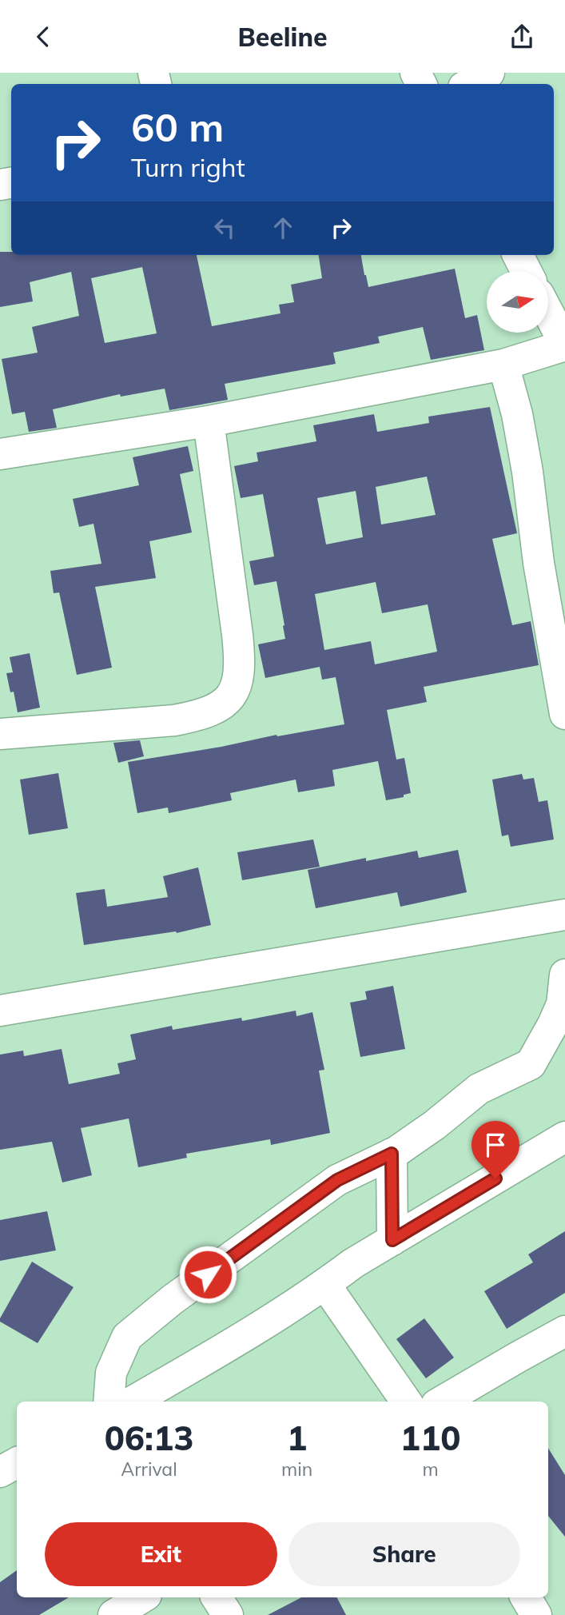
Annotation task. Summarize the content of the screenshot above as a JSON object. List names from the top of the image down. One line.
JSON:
{"north":"right","page":{"header":"Beeline","turn":["60 m","Turn right"],"eta":["06:13","Arrival","1","min","110","m"],"buttons":["Exit","Share"]}}
